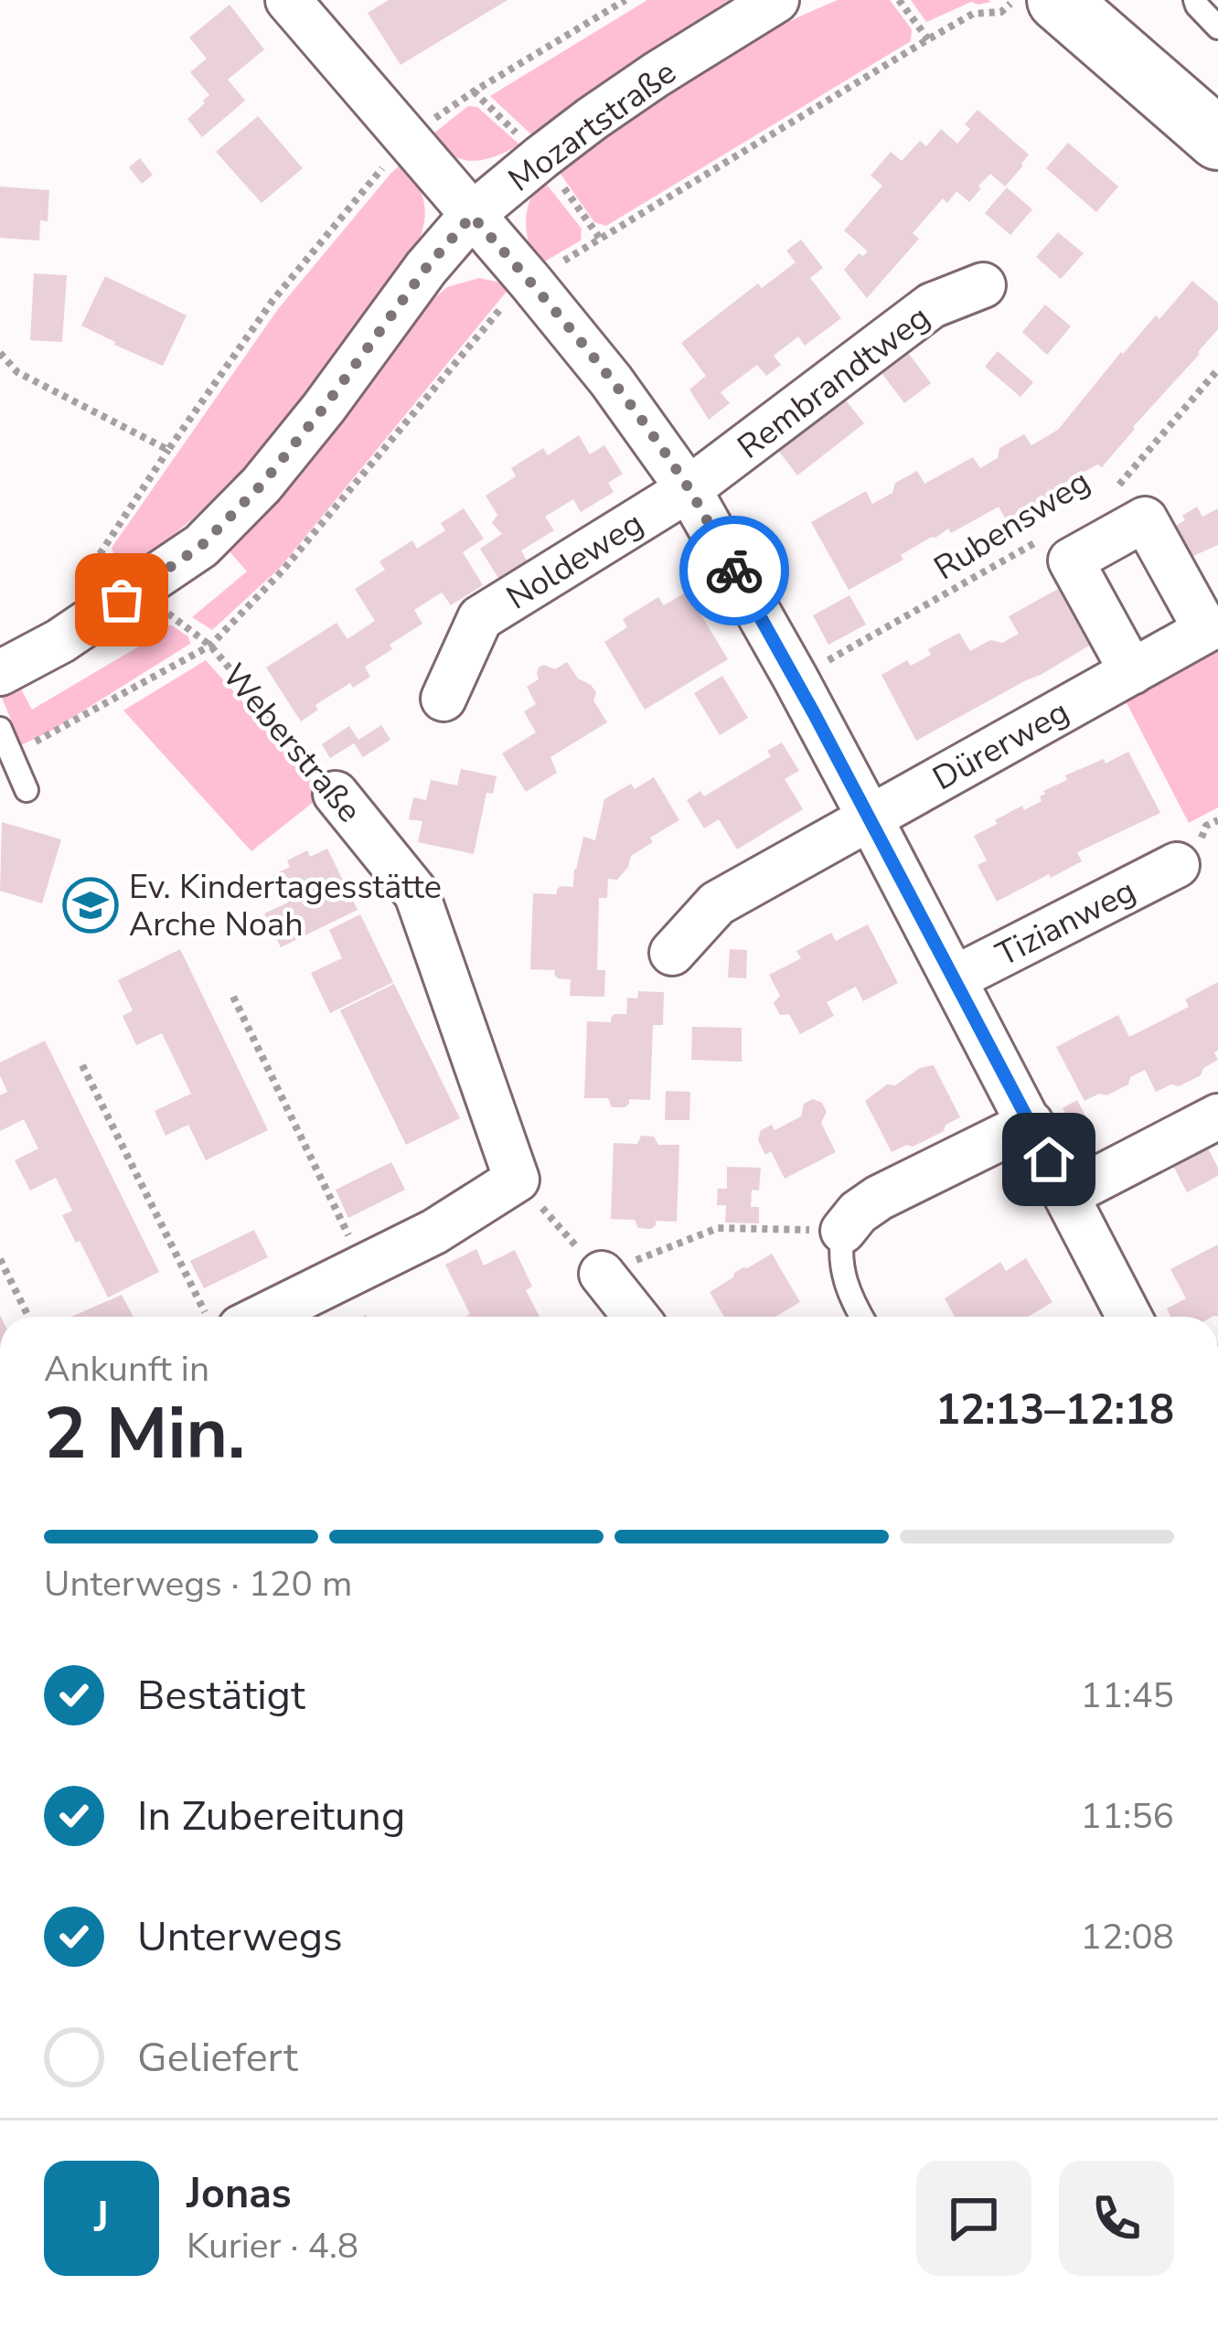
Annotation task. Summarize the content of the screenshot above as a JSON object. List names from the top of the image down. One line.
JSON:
{"streets":{"street":["Mozartstraße","Rembrandtweg","Noldeweg","Weberstraße","Dürerweg","Tizianweg"],"path":["Rubensweg"]},"crossings":[["Mozartstraße","Weberstraße"],["Rembrandtweg","Noldeweg"]],"places":{"school or university":["Ev. Kindertagesstätte Arche Noah"]},"page":{"heading":["2 Min.","Ankunft in","12:13–12:18"],"panel":["Jonas","Kurier · 4.8"],"bar":"Unterwegs · 120 m","list":[["Bestätigt","11:45"],["In Zubereitung","11:56"],["Unterwegs","12:08"],"Geliefert"],"round":"J"}}
